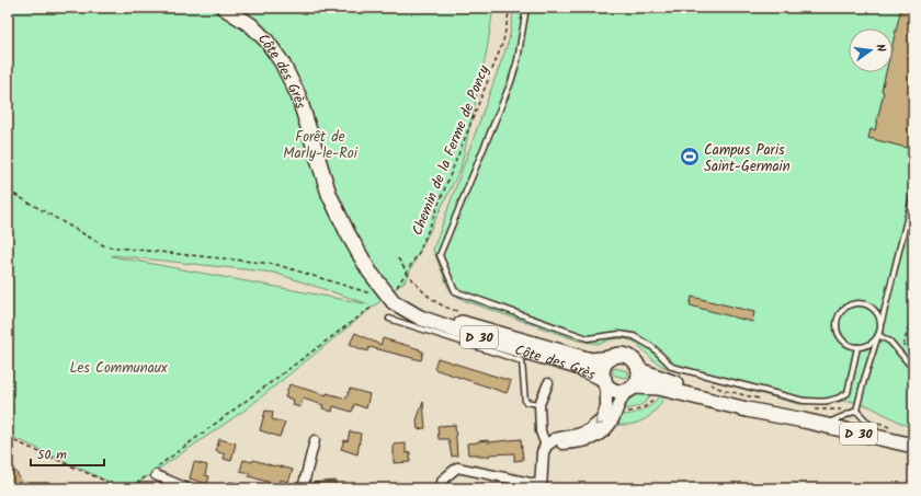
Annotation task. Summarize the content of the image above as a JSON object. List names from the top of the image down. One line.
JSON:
{"streets":{"main road":["Côte des Grès","D 30"],"path":["Chemin de la Ferme de Poncy"]},"crossings":[["Côte des Grès","Chemin de la Ferme de Poncy"],["Côte des Grès","D 30"]],"parks":["Forêt de Marly-le-Roi","Les Communaux"],"places":{"sports":["Campus Paris Saint-Germain"]},"scale_bar":"50 m","north":"right"}
